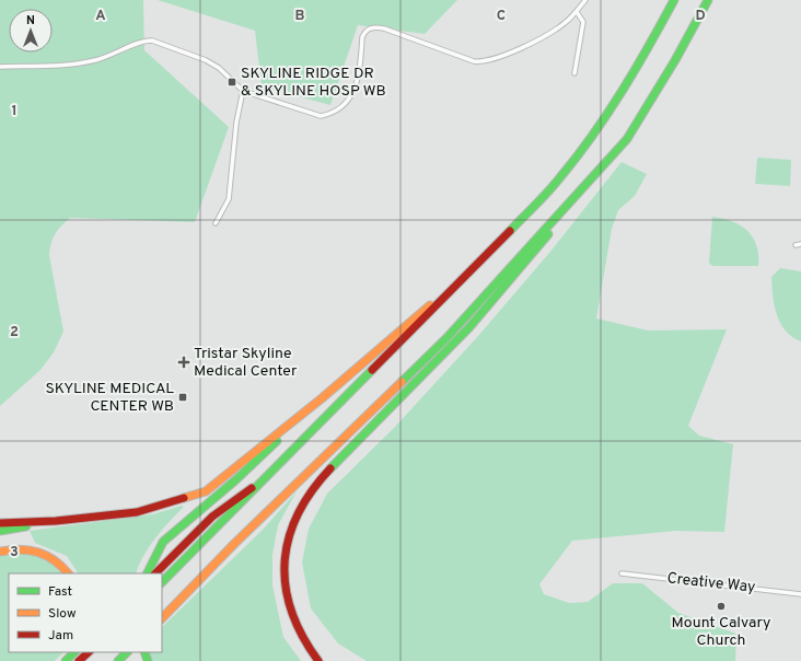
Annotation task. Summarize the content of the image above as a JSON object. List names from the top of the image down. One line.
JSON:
{"streets":{"street":["Creative Way"]},"places":{"transit":["SKYLINE RIDGE DR & SKYLINE HOSP WB","SKYLINE MEDICAL CENTER WB"],"health":["Tristar Skyline Medical Center"],"other":["Mount Calvary Church"]},"legend":["Fast","Slow","Jam"],"north":"top","grid":{"columns":["A","B","C","D"],"rows":["1","2","3"]}}
